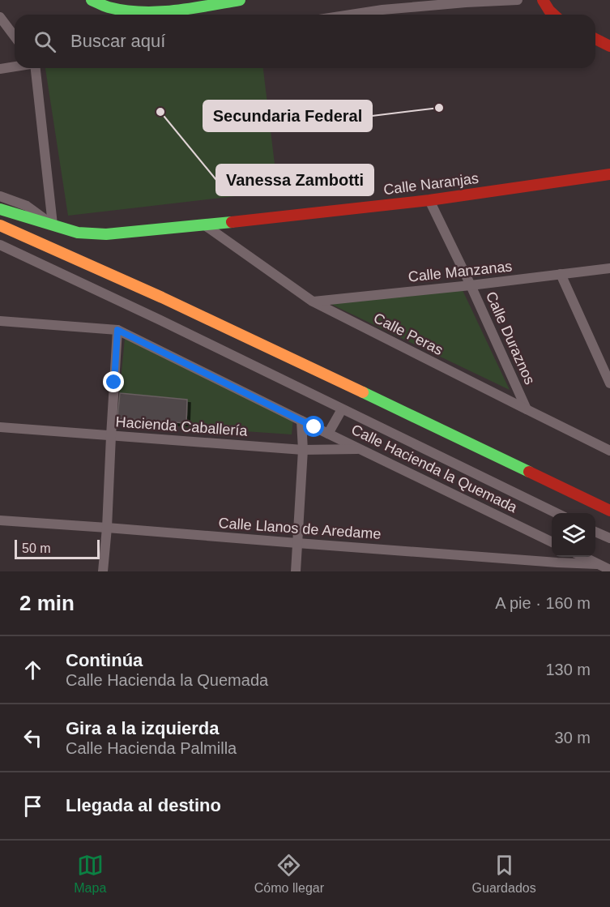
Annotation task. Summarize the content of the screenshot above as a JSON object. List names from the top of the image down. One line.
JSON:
{"streets":{"street":["Calle Naranjas","Calle Manzanas","Calle Peras","Calle Duraznos","Hacienda Caballería","Calle Hacienda la Quemada","Calle Llanos de Aredame"]},"crossings":[["Calle Naranjas","Calle Peras"],["Calle Naranjas","Calle Duraznos"],["Calle Manzanas","Calle Peras"],["Calle Manzanas","Calle Duraznos"],["Calle Peras","Calle Duraznos"],["Hacienda Caballería","Calle Hacienda la Quemada"]],"places":["Secundaria Federal","Vanessa Zambotti"],"scale_bar":"50 m","page":{"search":"Buscar aquí","scale":"50 m","heading":["2 min","A pie · 160 m"],"list":[["Continúa","Calle Hacienda la Quemada","130 m"],["Gira a la izquierda","Calle Hacienda Palmilla","30 m"],"Llegada al destino"],"nav":["Mapa","Cómo llegar","Guardados"]}}
